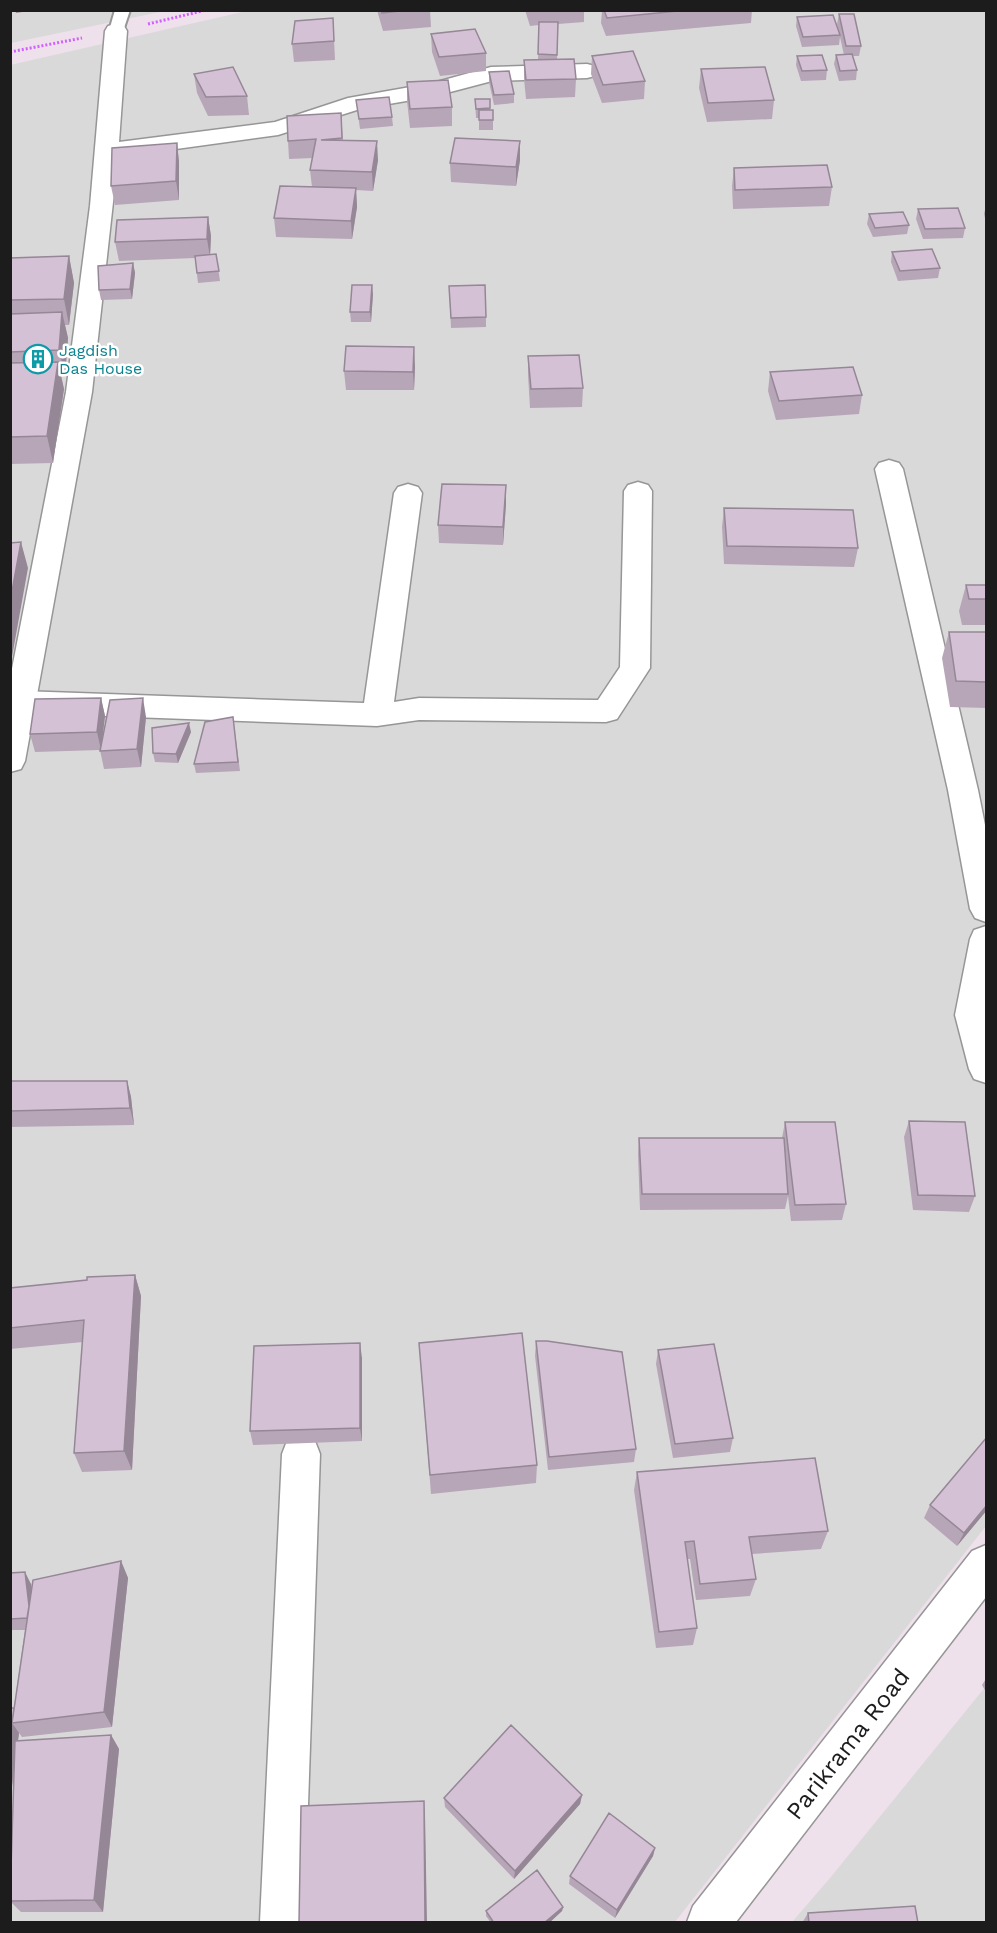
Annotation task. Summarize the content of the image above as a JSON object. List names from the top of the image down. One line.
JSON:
{"streets":{"street":["Parikrama Road"]},"places":{"building":["Jagdish Das House"]}}
